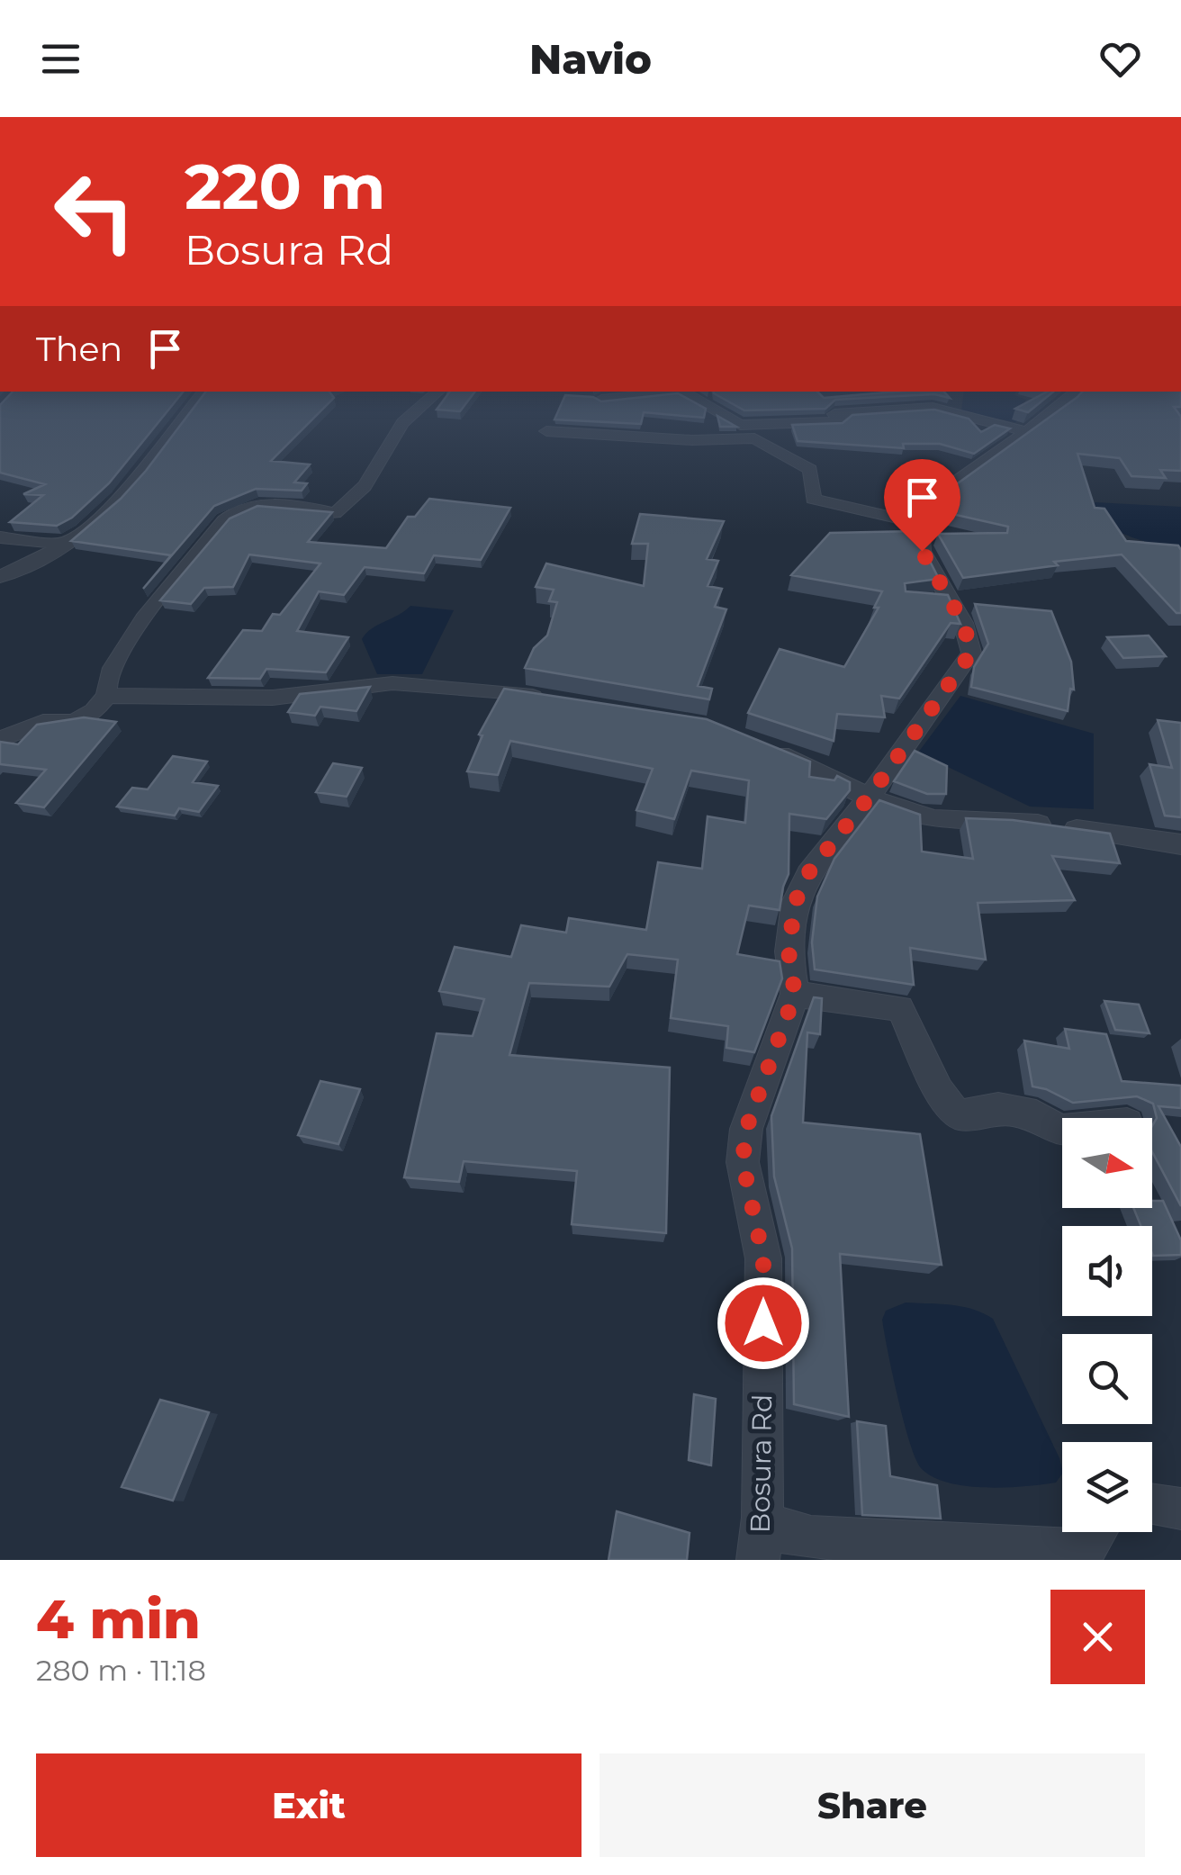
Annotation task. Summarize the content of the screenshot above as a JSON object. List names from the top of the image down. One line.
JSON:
{"streets":{"street":["Bosura Rd"]},"north":"right","page":{"header":"Navio","turn":["220 m","Bosura Rd"],"then":"Then","heading":["4 min","280 m · 11:18"],"buttons":["Exit","Share"]}}
